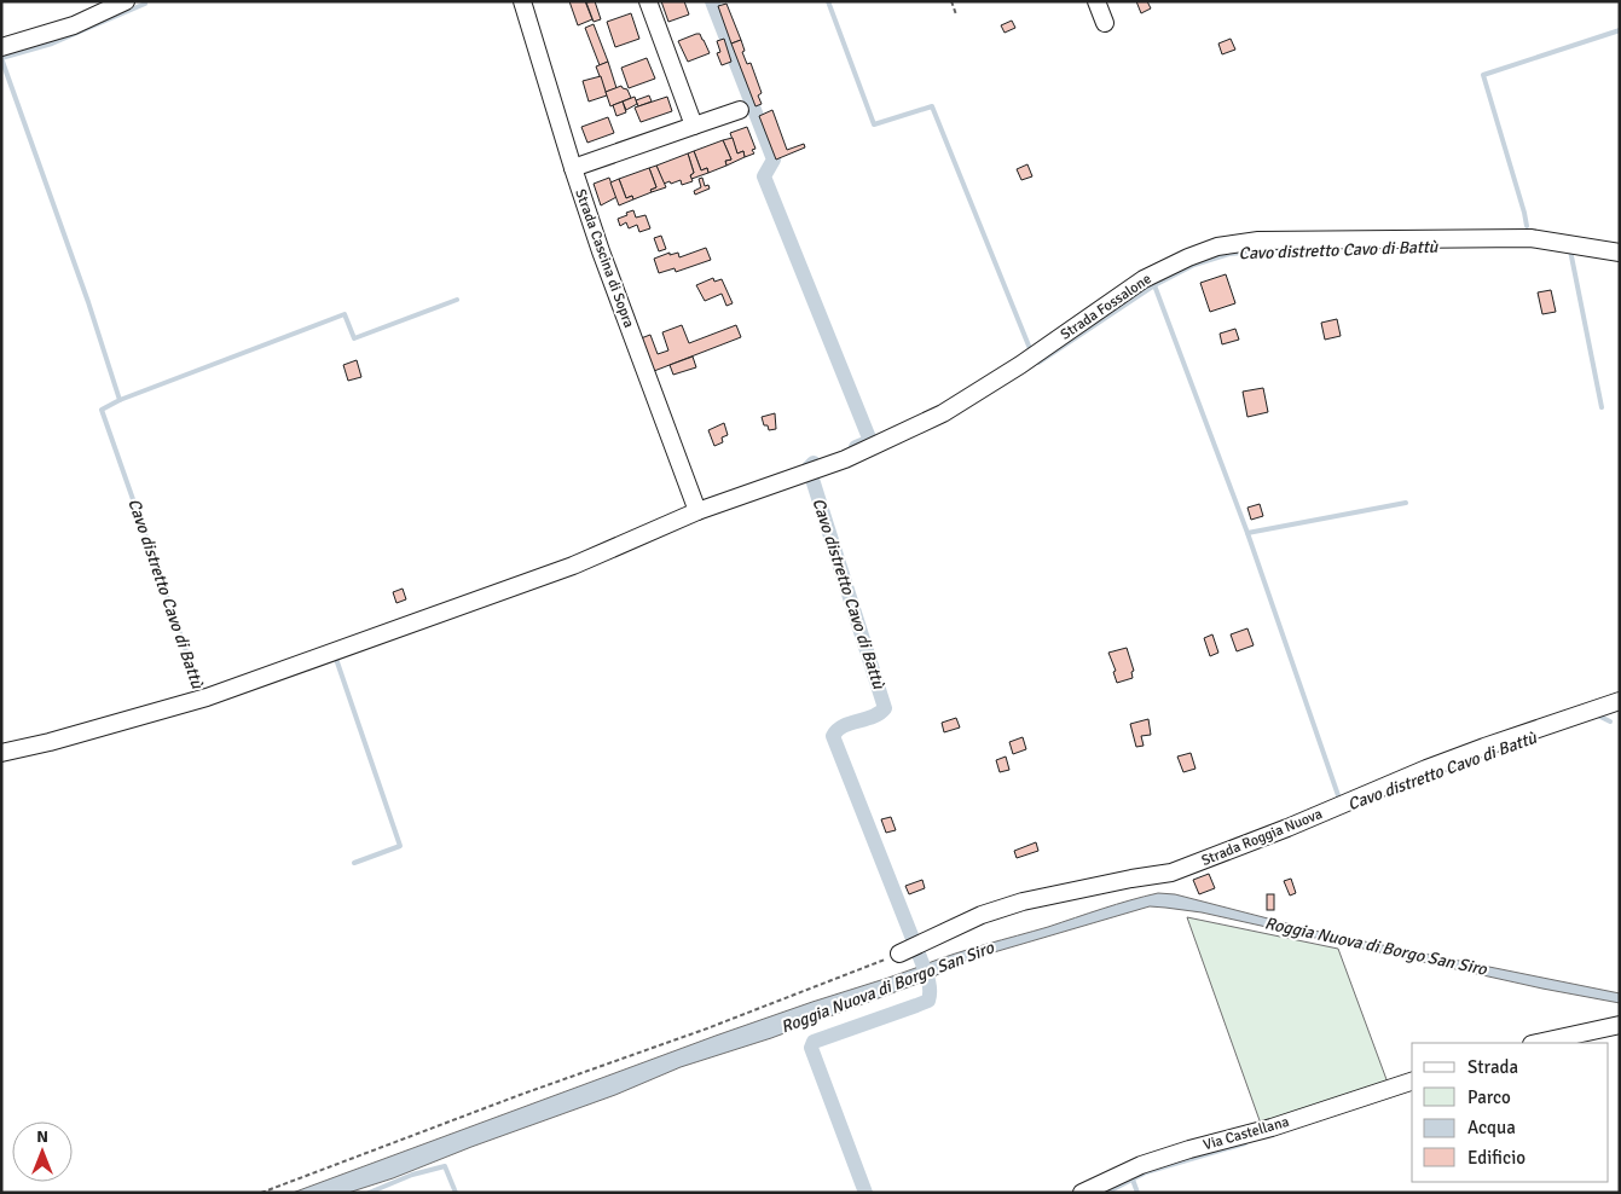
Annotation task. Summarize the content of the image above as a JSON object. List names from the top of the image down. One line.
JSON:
{"streets":{"street":["Strada Cascina di Sopra","Strada Fossalone","Strada Roggia Nuova","Via Castellana"]},"crossings":[["Strada Cascina di Sopra","Strada Fossalone"]],"water":["Cavo distretto Cavo di Battù","Roggia Nuova di Borgo San Siro"],"legend":["Strada","Parco","Acqua","Edificio"],"north":"top"}
